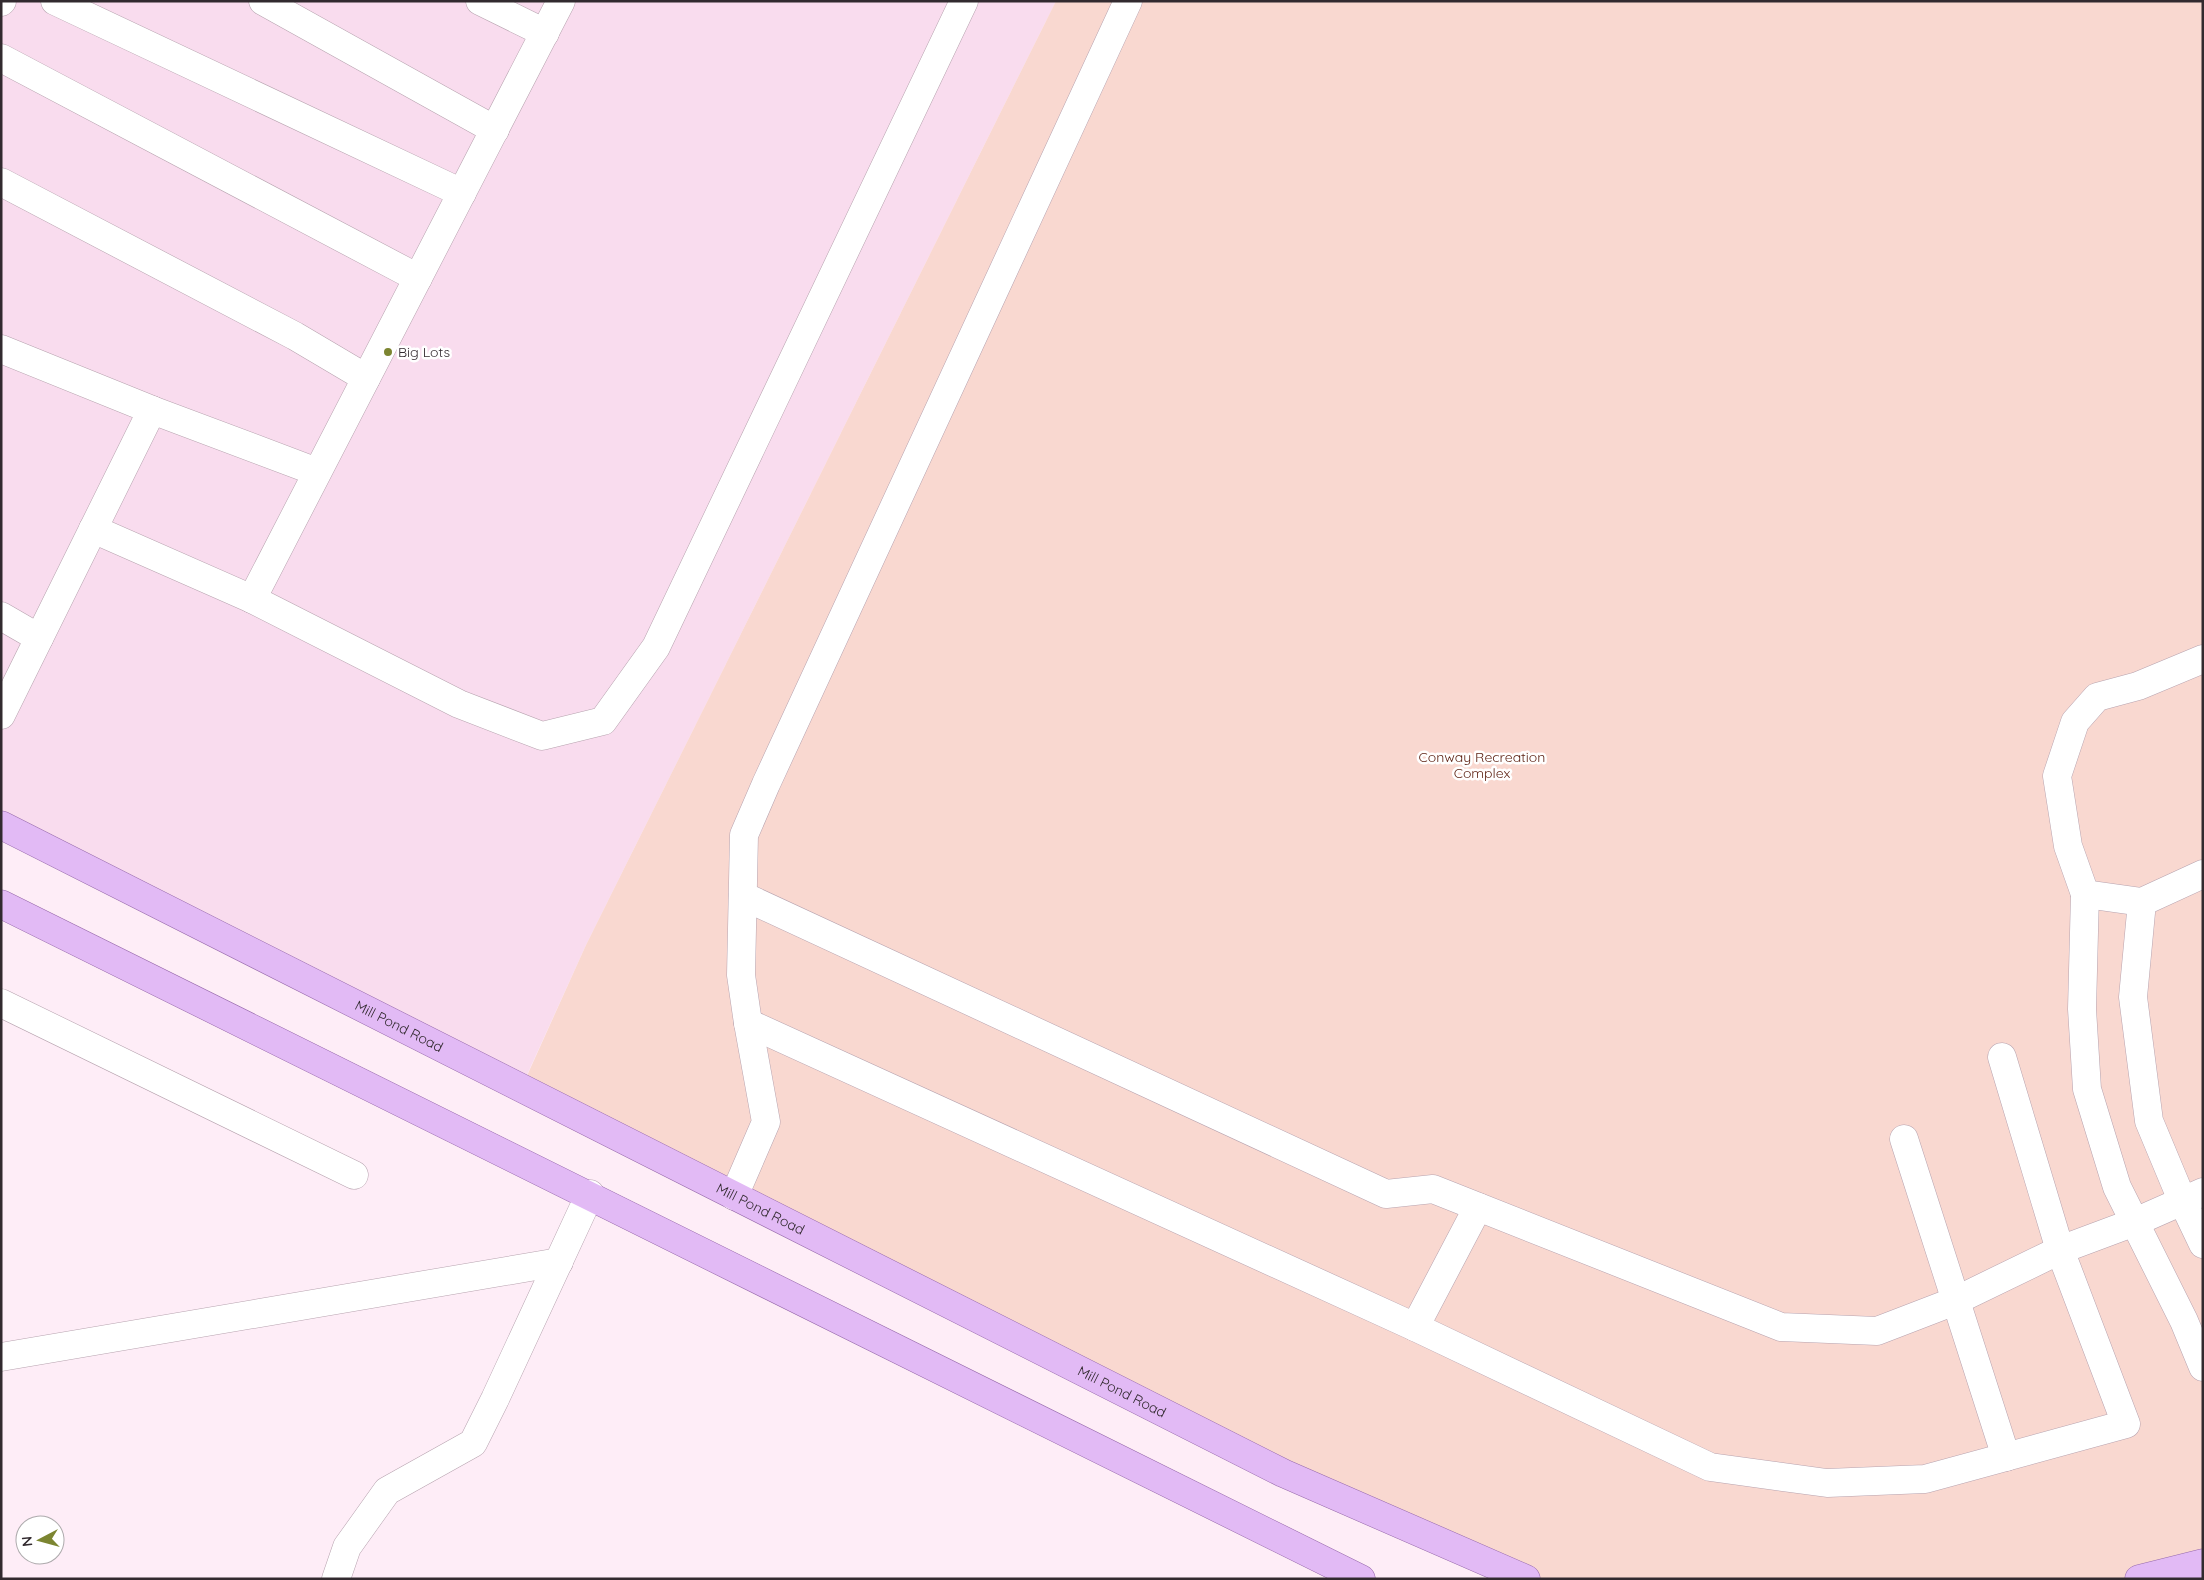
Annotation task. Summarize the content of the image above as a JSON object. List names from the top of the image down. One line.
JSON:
{"streets":{"main road":["Mill Pond Road"]},"parks":["Conway Recreation Complex"],"places":["Big Lots"],"north":"left"}
